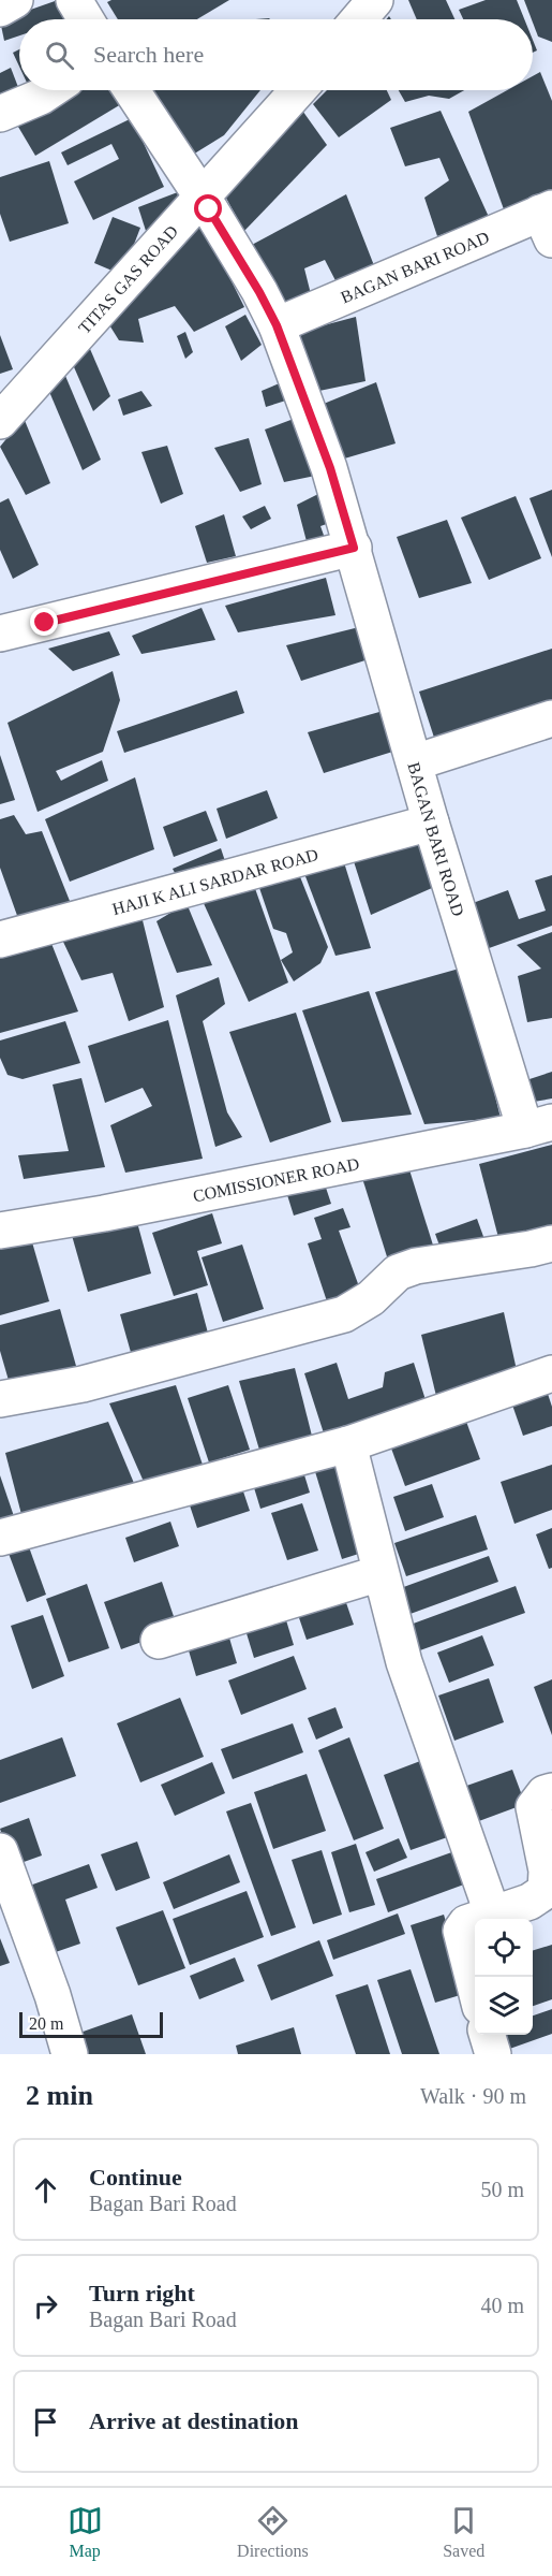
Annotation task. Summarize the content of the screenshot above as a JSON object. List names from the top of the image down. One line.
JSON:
{"streets":{"street":["BAGAN BARI ROAD","TITAS GAS ROAD","HAJI K ALI SARDAR ROAD","COMISSIONER ROAD"]},"crossings":[["BAGAN BARI ROAD","TITAS GAS ROAD"],["BAGAN BARI ROAD","HAJI K ALI SARDAR ROAD"],["BAGAN BARI ROAD","COMISSIONER ROAD"]],"scale_bar":"20 m","page":{"search":"Search here","scale":"20 m","heading":["2 min","Walk · 90 m"],"list":[["Continue","Bagan Bari Road","50 m"],["Turn right","Bagan Bari Road","40 m"],"Arrive at destination"],"nav":["Map","Directions","Saved"]}}
